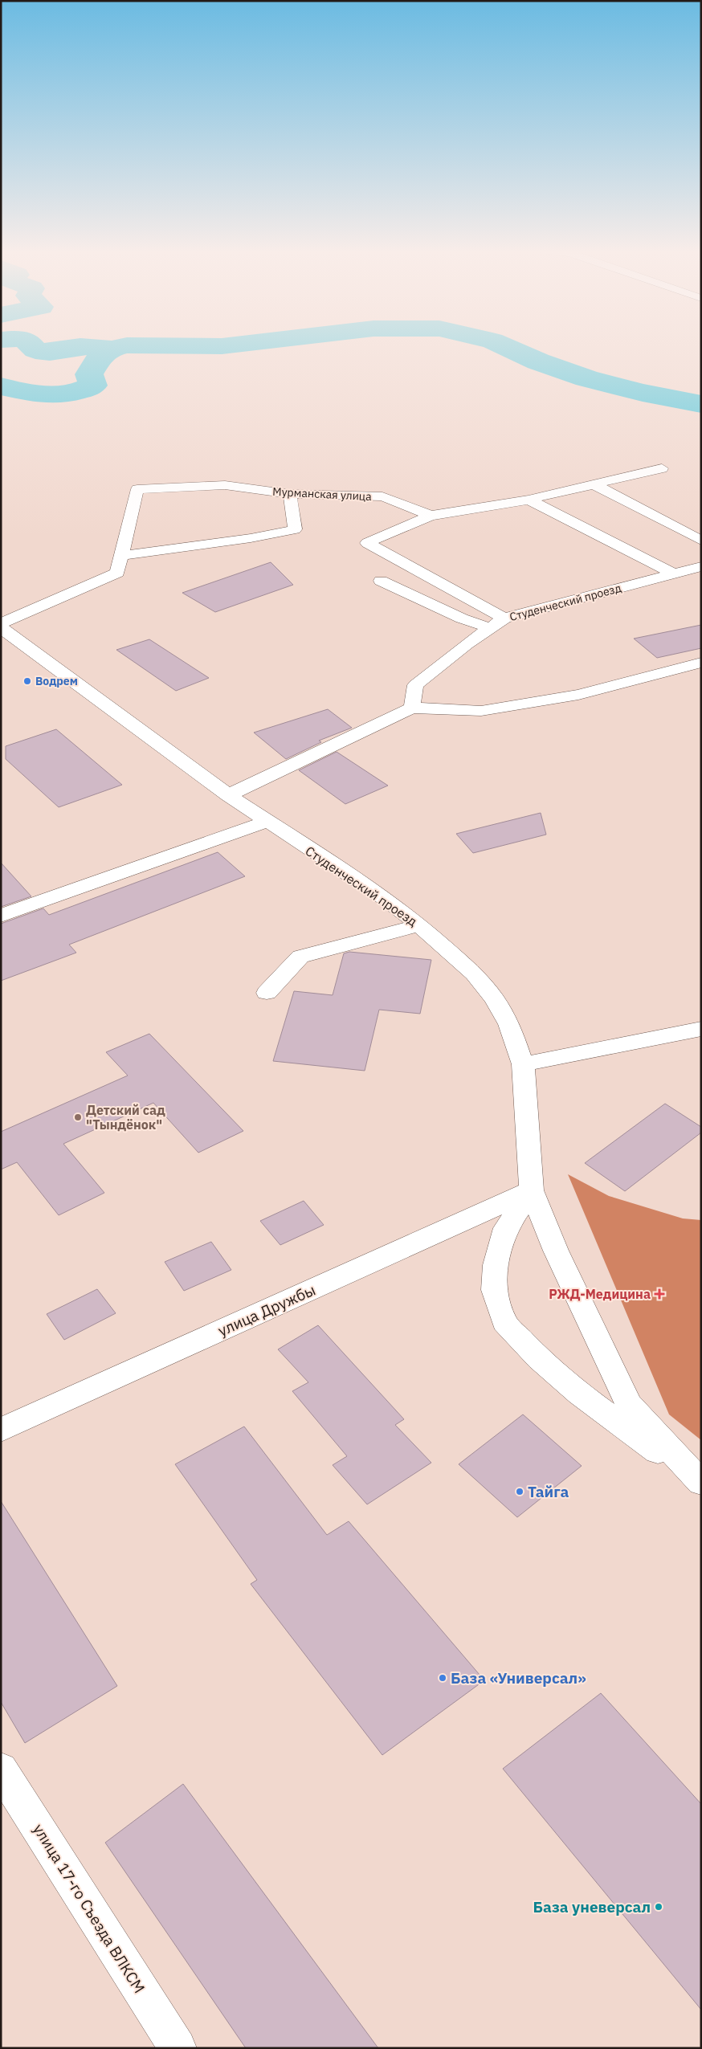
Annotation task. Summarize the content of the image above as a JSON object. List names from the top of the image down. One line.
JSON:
{"streets":{"street":["Мурманская улица","Студенческий проезд","улица Дружбы","улица 17-го Съезда ВЛКСМ"]},"crossings":[["Студенческий проезд","улица Дружбы"]],"places":{"other":["Водрем","Детский сад \"Тындёнок\"","Тайга","База «Универсал»","База уневерсал"],"health":["РЖД-Медицина"]}}
